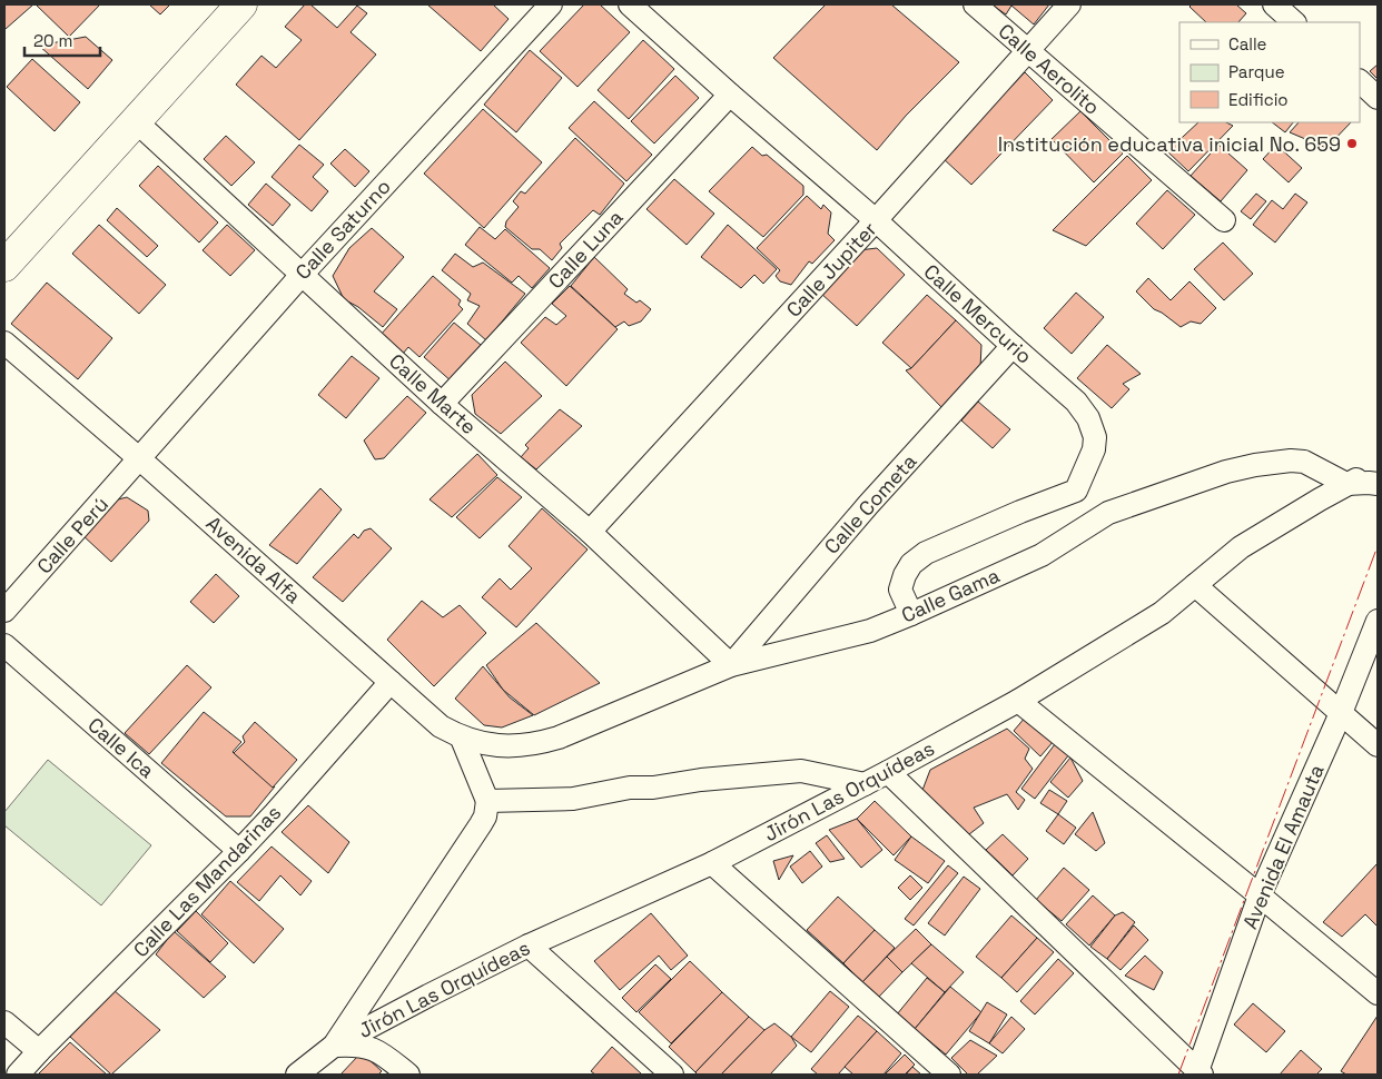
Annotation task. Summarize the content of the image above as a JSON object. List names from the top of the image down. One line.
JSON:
{"streets":{"street":["Calle Aerolito","Calle Saturno","Calle Luna","Calle Jupiter","Calle Mercurio","Calle Marte","Calle Cometa","Calle Perú","Avenida Alfa","Calle Gama","Calle Ica","Jirón Las Orquídeas","Avenida El Amauta","Calle Las Mandarinas"]},"crossings":[["Calle Aerolito","Calle Jupiter"],["Calle Saturno","Calle Marte"],["Calle Saturno","Calle Perú"],["Calle Saturno","Avenida Alfa"],["Calle Luna","Calle Mercurio"],["Calle Luna","Calle Marte"],["Calle Jupiter","Calle Mercurio"],["Calle Jupiter","Calle Marte"],["Calle Mercurio","Calle Cometa"],["Calle Mercurio","Calle Gama"],["Calle Marte","Calle Cometa"],["Calle Marte","Calle Gama"],["Calle Cometa","Calle Gama"],["Calle Perú","Avenida Alfa"],["Avenida Alfa","Calle Gama"],["Avenida Alfa","Calle Las Mandarinas"],["Calle Gama","Jirón Las Orquídeas"],["Calle Ica","Calle Las Mandarinas"]],"places":["Institución educativa inicial No. 659"],"legend":["Calle","Parque","Edificio"],"scale_bar":"20 m"}
